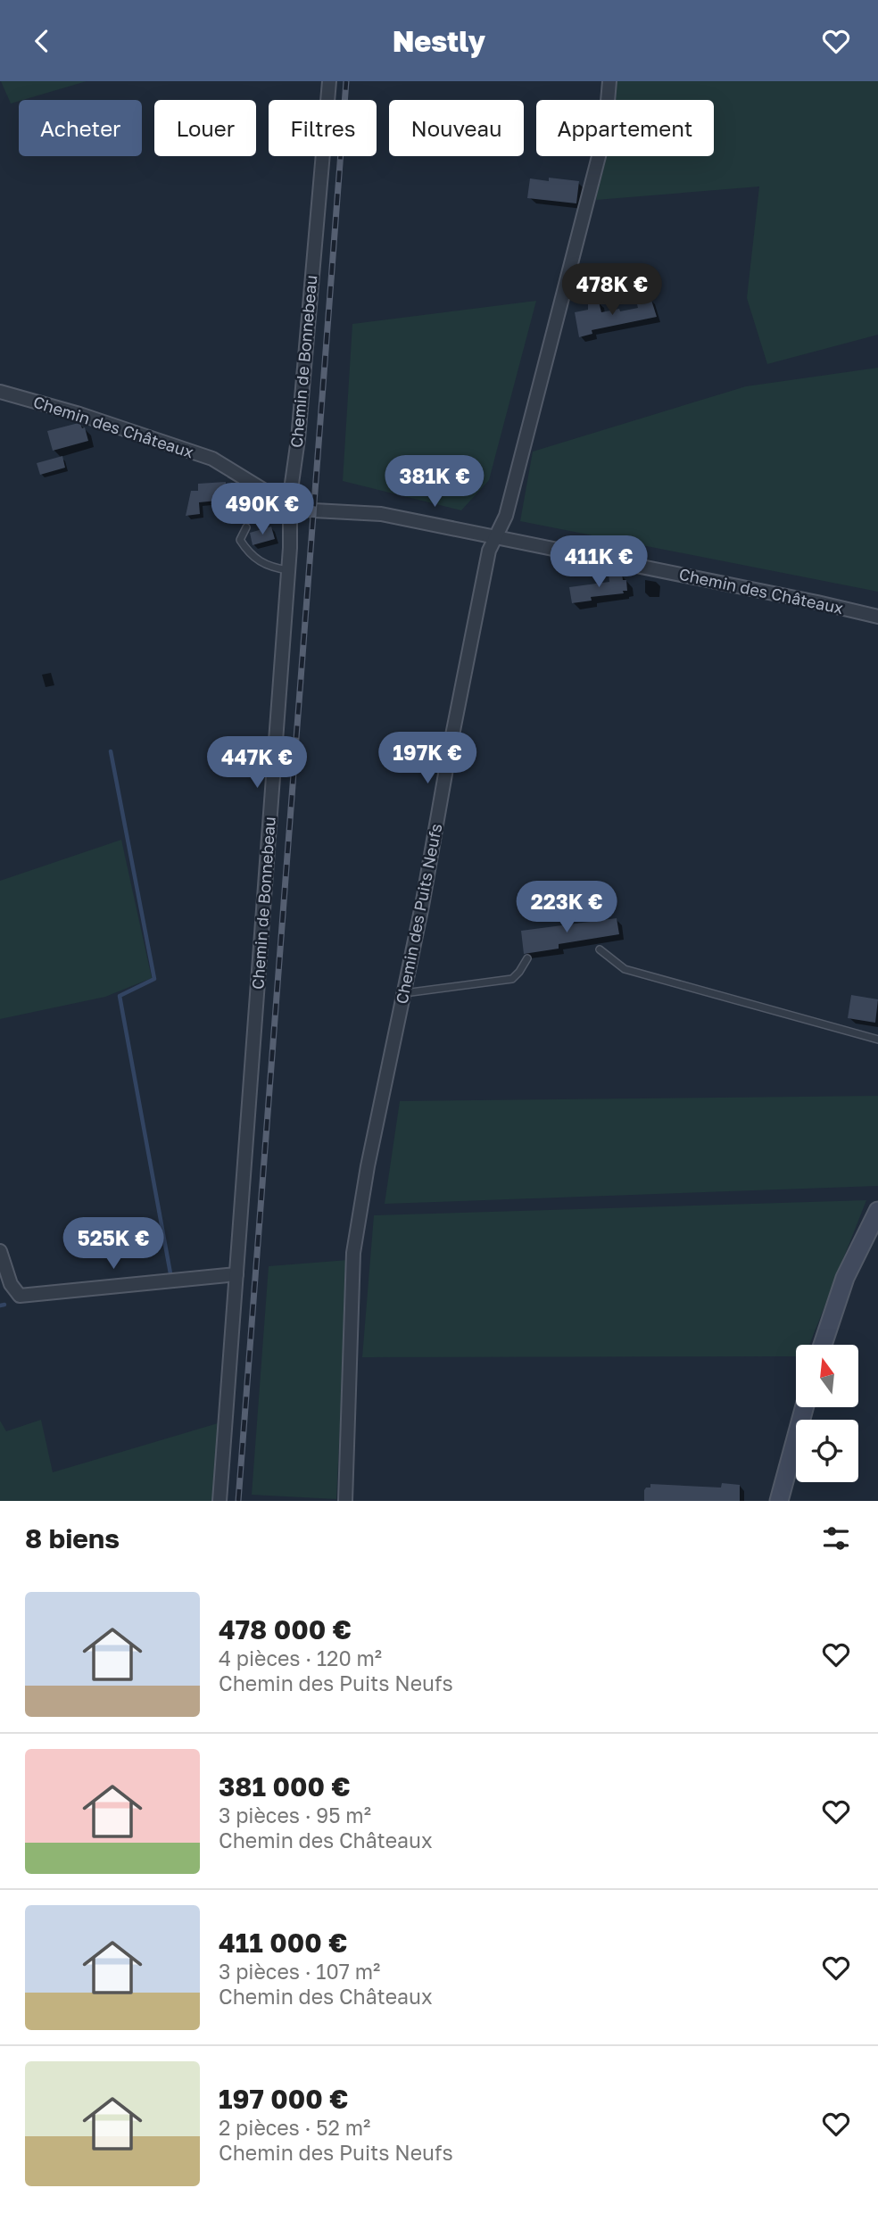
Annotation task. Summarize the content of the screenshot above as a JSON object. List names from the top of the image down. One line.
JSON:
{"streets":{"street":["Chemin de Bonnebeau","Chemin des Châteaux","Chemin des Puits Neufs"]},"crossings":[["Chemin de Bonnebeau","Chemin des Châteaux"],["Chemin des Châteaux","Chemin des Puits Neufs"]],"north":"top","page":{"header":"Nestly","chip":["Acheter","Louer","Filtres","Nouveau","Appartement"],"price":["478K €","381K €","490K €","411K €","197K €","447K €","223K €","525K €"],"heading":"8 biens","list":[{"name":"478 000 €","note":"4 pièces · 120 m² · Chemin des Puits Neufs"},{"name":"381 000 €","note":"3 pièces · 95 m² · Chemin des Châteaux"},{"name":"411 000 €","note":"3 pièces · 107 m² · Chemin des Châteaux"},{"name":"197 000 €","note":"2 pièces · 52 m² · Chemin des Puits Neufs"}]}}
